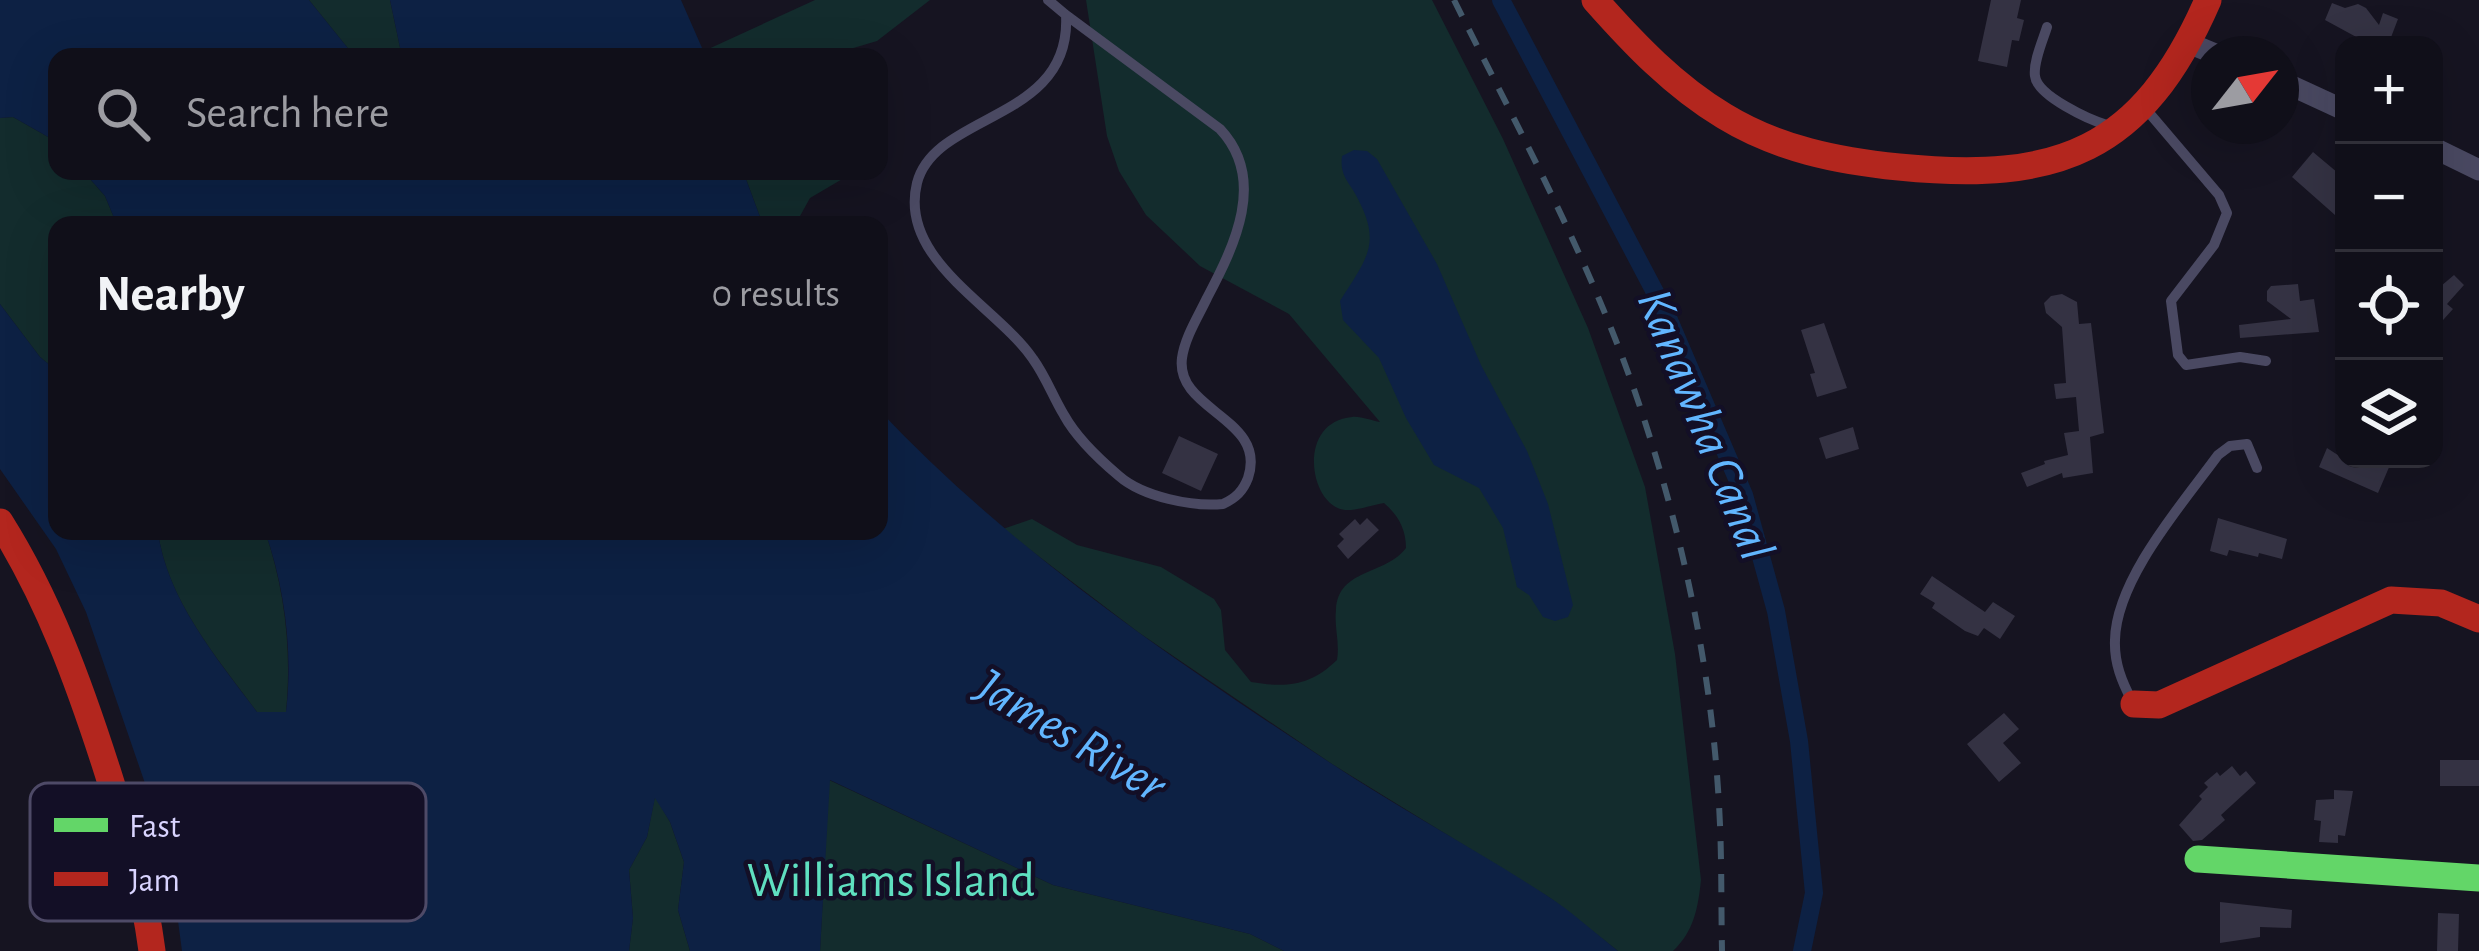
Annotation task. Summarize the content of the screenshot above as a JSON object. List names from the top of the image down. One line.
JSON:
{"water":["Kanawha Canal","James River"],"parks":["Williams Island"],"legend":["Fast","Jam"],"north":"top right","page":{"map_buttons":["+","−"],"search":"Search here","heading":["Nearby","0 results"]}}
